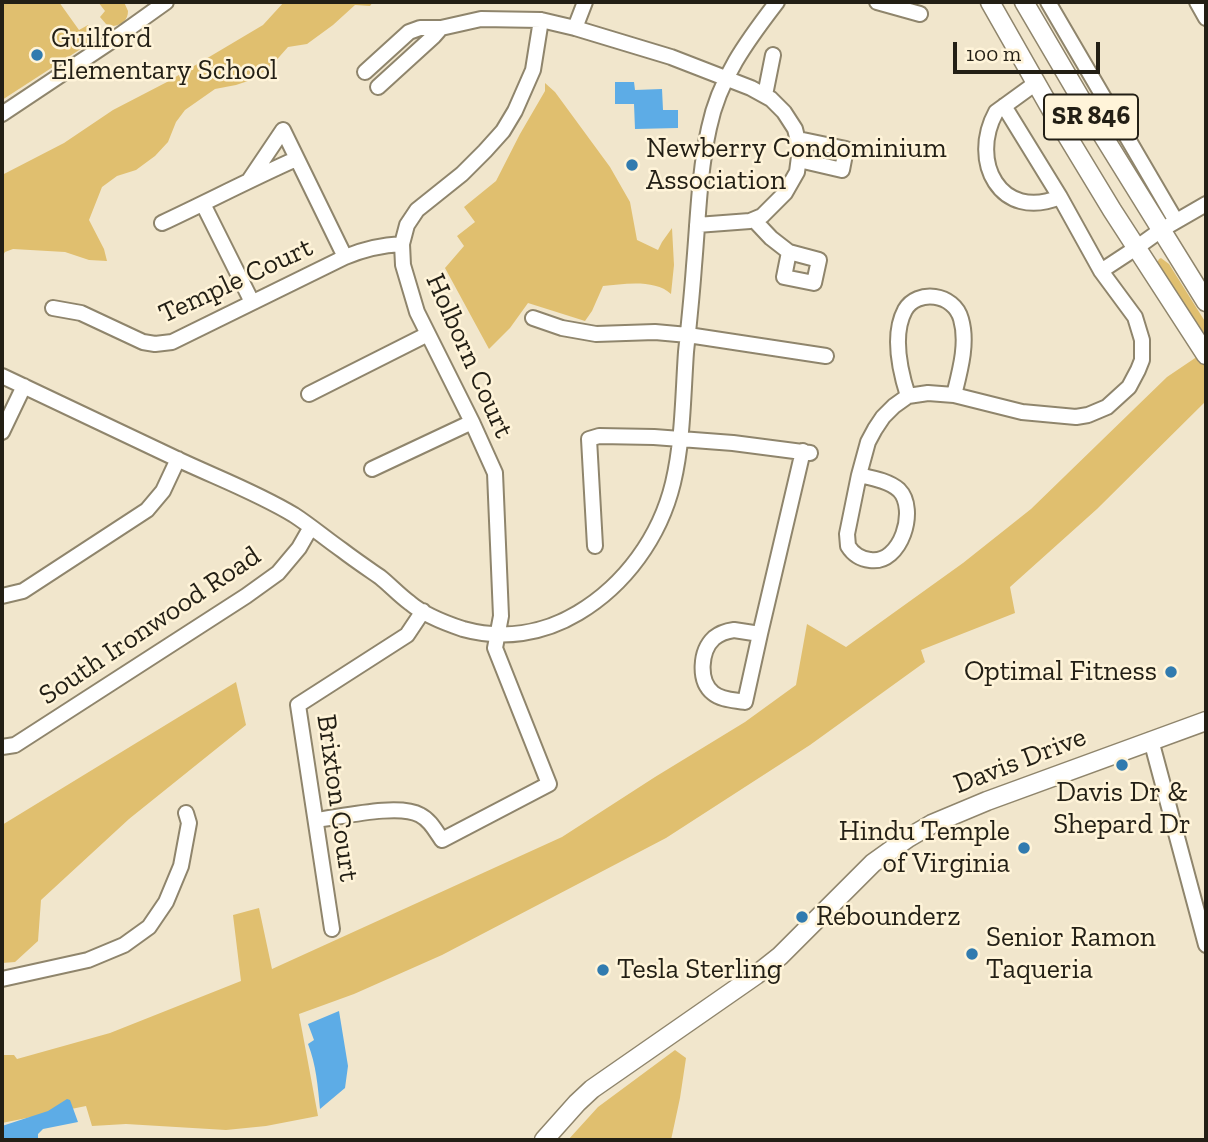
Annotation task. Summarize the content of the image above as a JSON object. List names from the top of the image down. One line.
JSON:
{"streets":{"main road":["SR 846","Davis Drive"],"street":["Temple Court","Holborn Court","South Ironwood Road","Brixton Court"]},"crossings":[["Temple Court","Holborn Court"],["Holborn Court","Brixton Court"]],"places":["Guilford Elementary School","Newberry Condominium Association","Optimal Fitness","Davis Dr & Shepard Dr","Hindu Temple of Virginia","Rebounderz","Senior Ramon Taqueria","Tesla Sterling"],"scale_bar":"100 m"}
